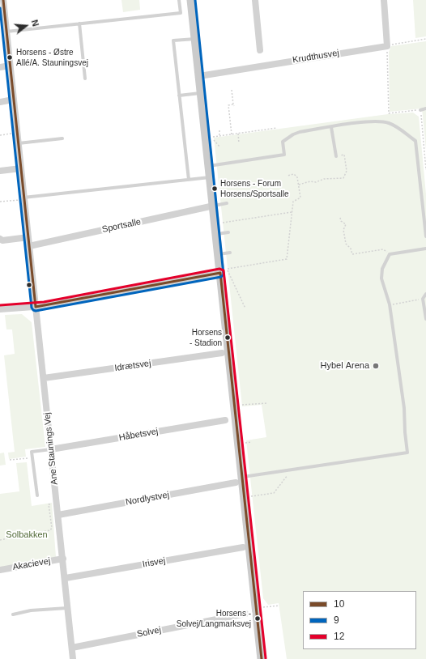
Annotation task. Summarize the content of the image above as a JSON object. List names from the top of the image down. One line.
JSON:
{"streets":{"street":["Krudthusvej","Sportsalle","Idrætsvej","Håbetsvej","Ane Staunings Vej","Nordlystvej","Irisvej","Akacievej","Solvej"]},"crossings":[["Sportsalle","Ane Staunings Vej"],["Idrætsvej","Ane Staunings Vej"],["Håbetsvej","Ane Staunings Vej"],["Ane Staunings Vej","Nordlystvej"],["Ane Staunings Vej","Irisvej"],["Ane Staunings Vej","Akacievej"],["Ane Staunings Vej","Solvej"]],"parks":["Solbakken"],"places":["Horsens - Østre Allé/A. Stauningsvej","Horsens - Forum Horsens/Sportsalle","Horsens - Stadion","Hybel Arena","Horsens - Solvej/Langmarksvej"],"lines":["transit line 10","transit line 9","transit line 12"],"legend":["10","9","12"],"north":"right"}
